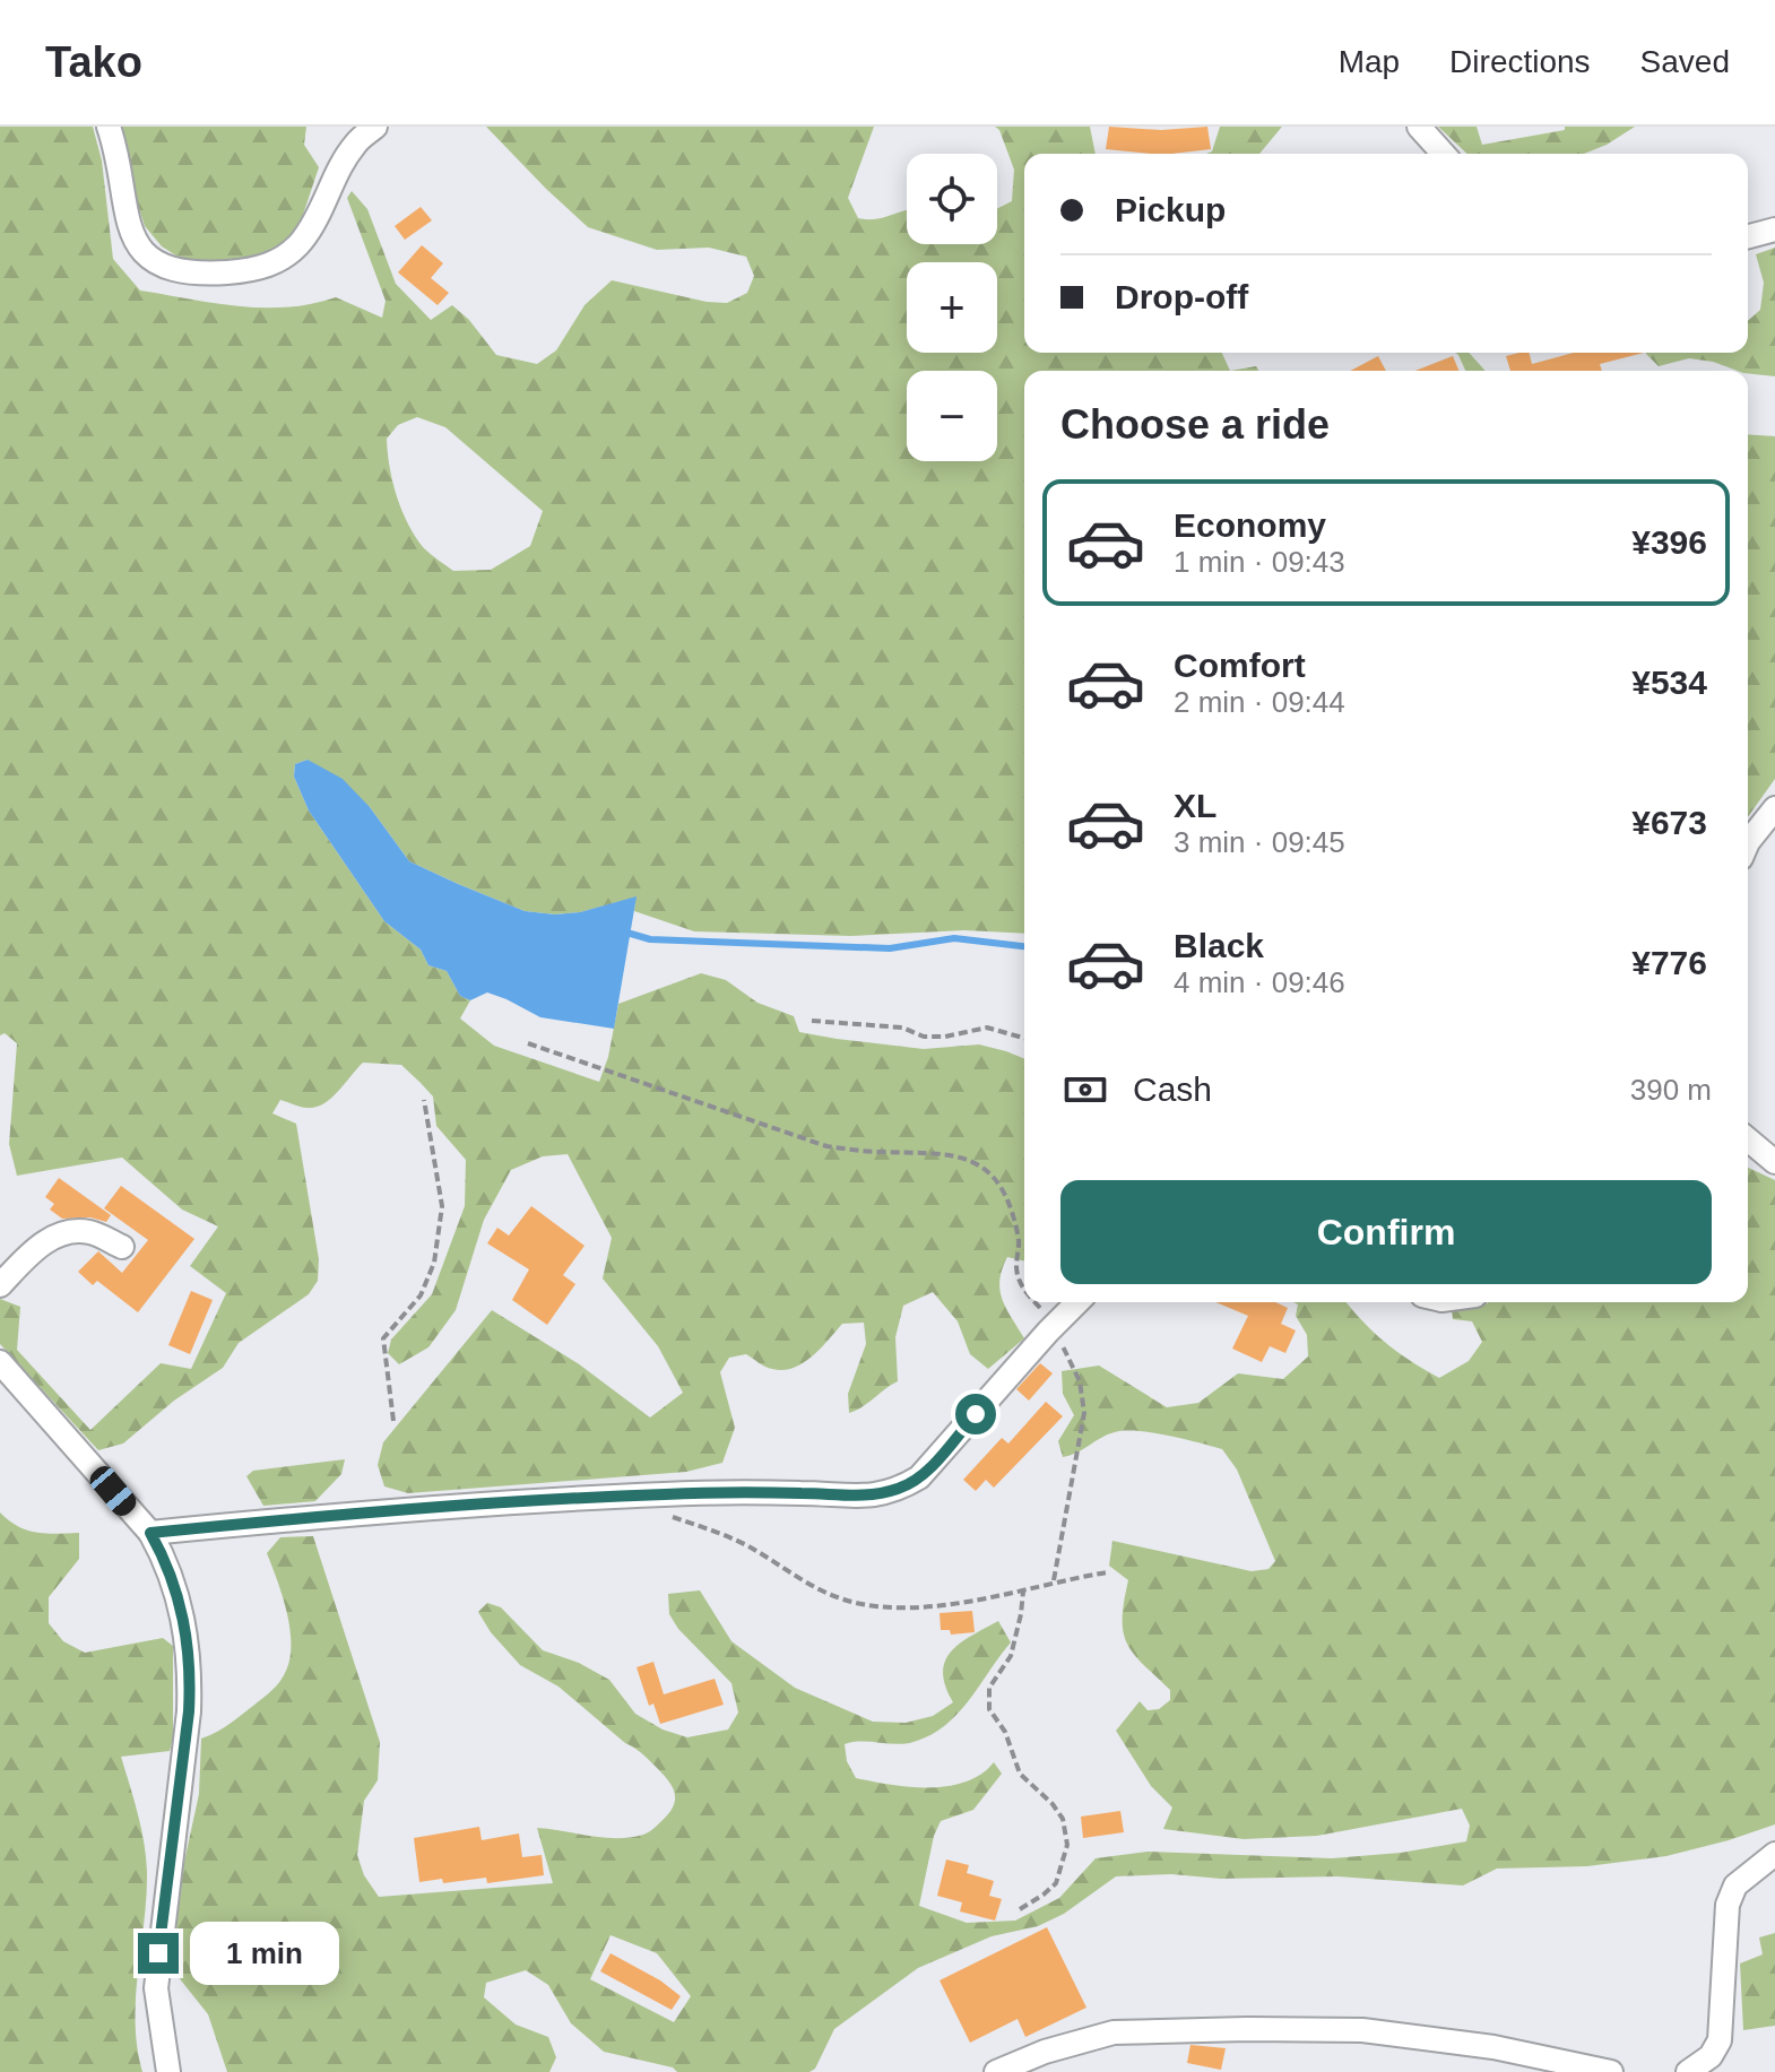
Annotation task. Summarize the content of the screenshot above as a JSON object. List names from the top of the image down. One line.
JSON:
{"page":{"header":"Tako","nav":["Map","Directions","Saved"],"map_buttons":["+","−"],"banner":["Pickup","Drop-off"],"heading":"Choose a ride","list":[{"name":"Economy","note":"1 min · 09:43","value":"¥396"},{"name":"Comfort","note":"2 min · 09:44","value":"¥534"},{"name":"XL","note":"3 min · 09:45","value":"¥673"},{"name":"Black","note":"4 min · 09:46","value":"¥776"}],"pay":["Cash","390 m"],"buttons":"Confirm","bubble":"1 min"}}
